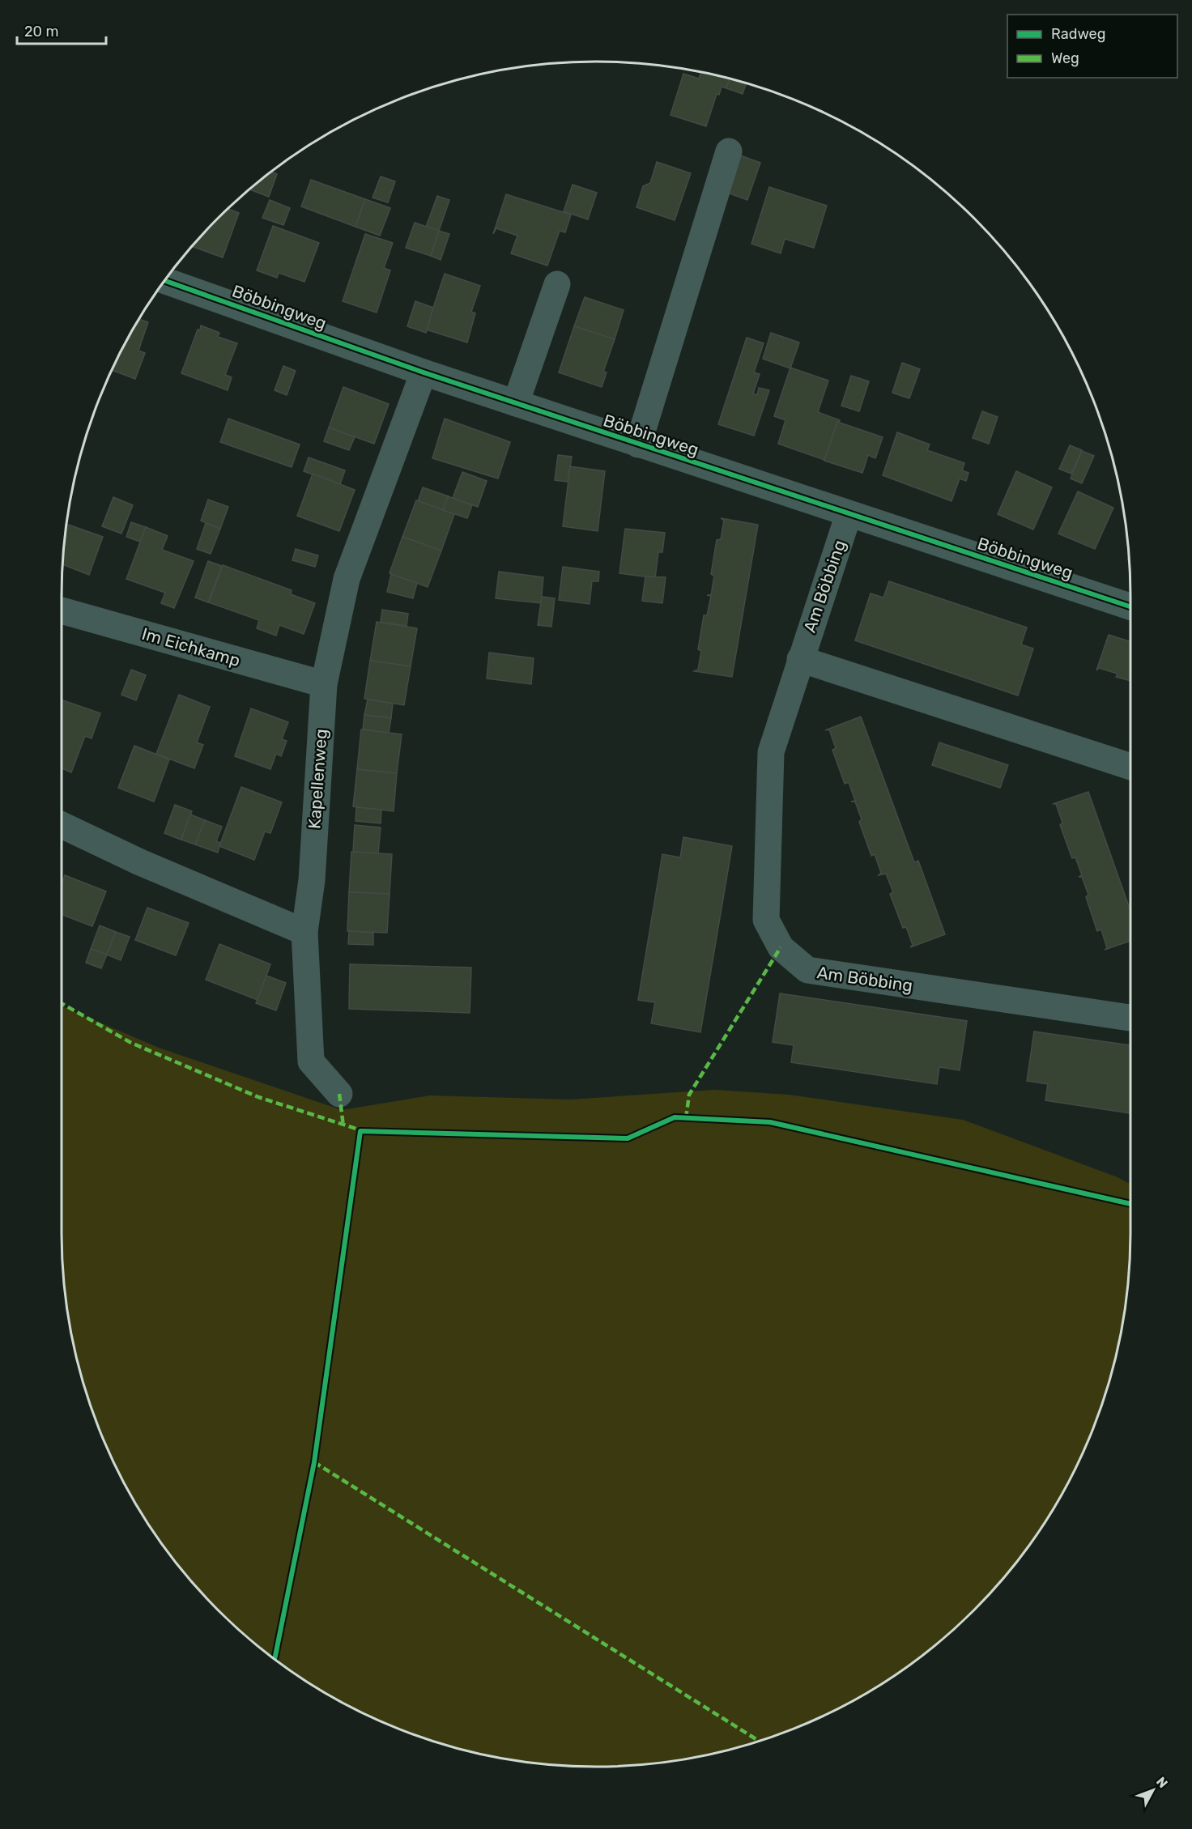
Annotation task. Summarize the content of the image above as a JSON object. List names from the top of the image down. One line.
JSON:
{"streets":{"street":["Böbbingweg","Am Böbbing","Im Eichkamp","Kapellenweg"]},"crossings":[["Böbbingweg","Am Böbbing"],["Böbbingweg","Kapellenweg"],["Im Eichkamp","Kapellenweg"]],"legend":["Radweg","Weg"],"scale_bar":"20 m","north":"top right"}
